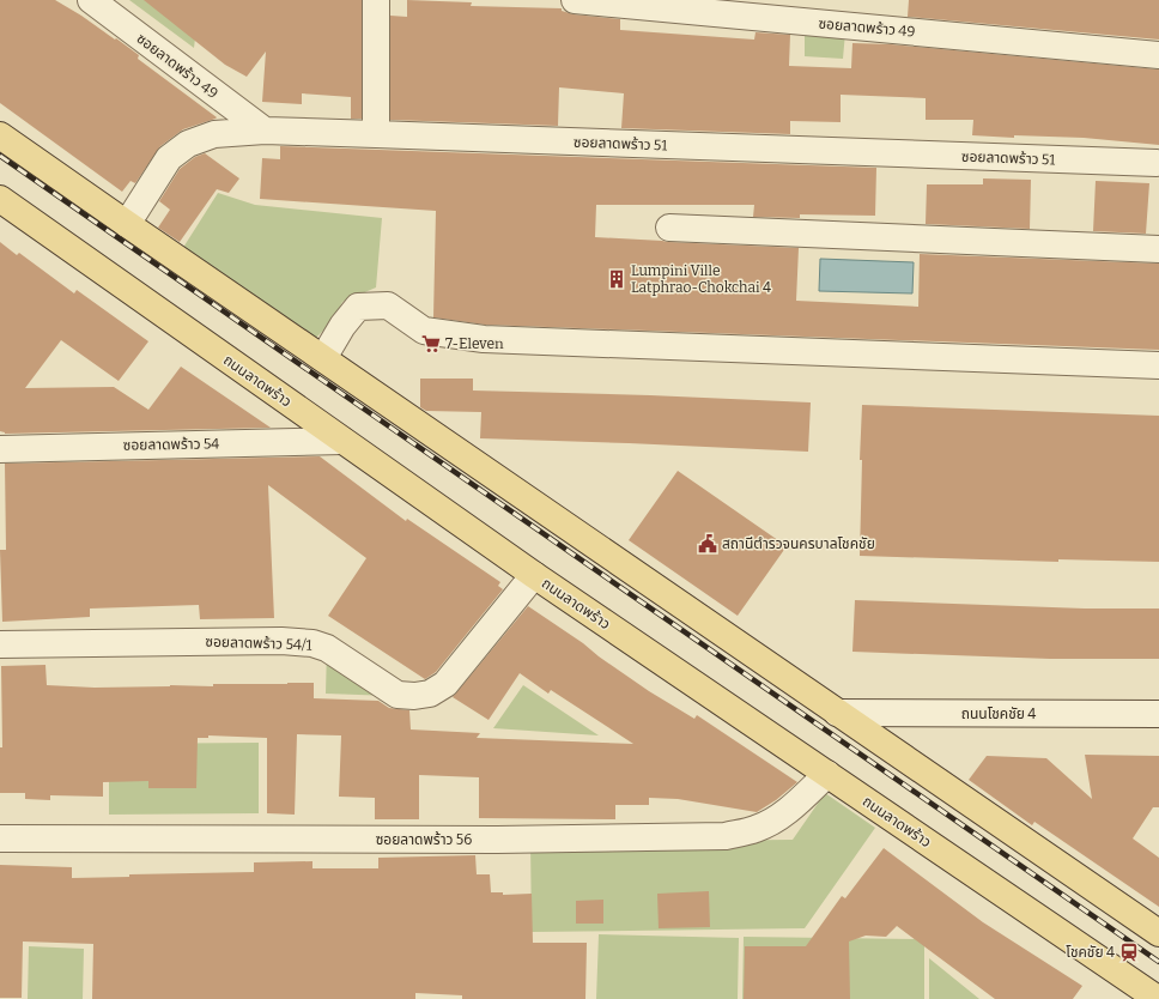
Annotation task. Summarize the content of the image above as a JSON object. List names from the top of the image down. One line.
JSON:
{"streets":{"main road":["ถนนลาดพร้าว"],"street":["ซอยลาดพร้าว 49","ซอยลาดพร้าว 51","ซอยลาดพร้าว 54","ซอยลาดพร้าว 54/1","ถนนโชคชัย 4","ซอยลาดพร้าว 56"]},"crossings":[["ซอยลาดพร้าว 49","ซอยลาดพร้าว 51"],["ถนนลาดพร้าว","ซอยลาดพร้าว 54"],["ถนนลาดพร้าว","ซอยลาดพร้าว 54/1"],["ถนนลาดพร้าว","ซอยลาดพร้าว 56"]],"places":{"building":["Lumpini Ville Latphrao-Chokchai 4"],"supermarket":["7-Eleven"],"public building":["สถานีตำรวจนครบาลโชคชัย"],"station":["โชคชัย 4"]}}
